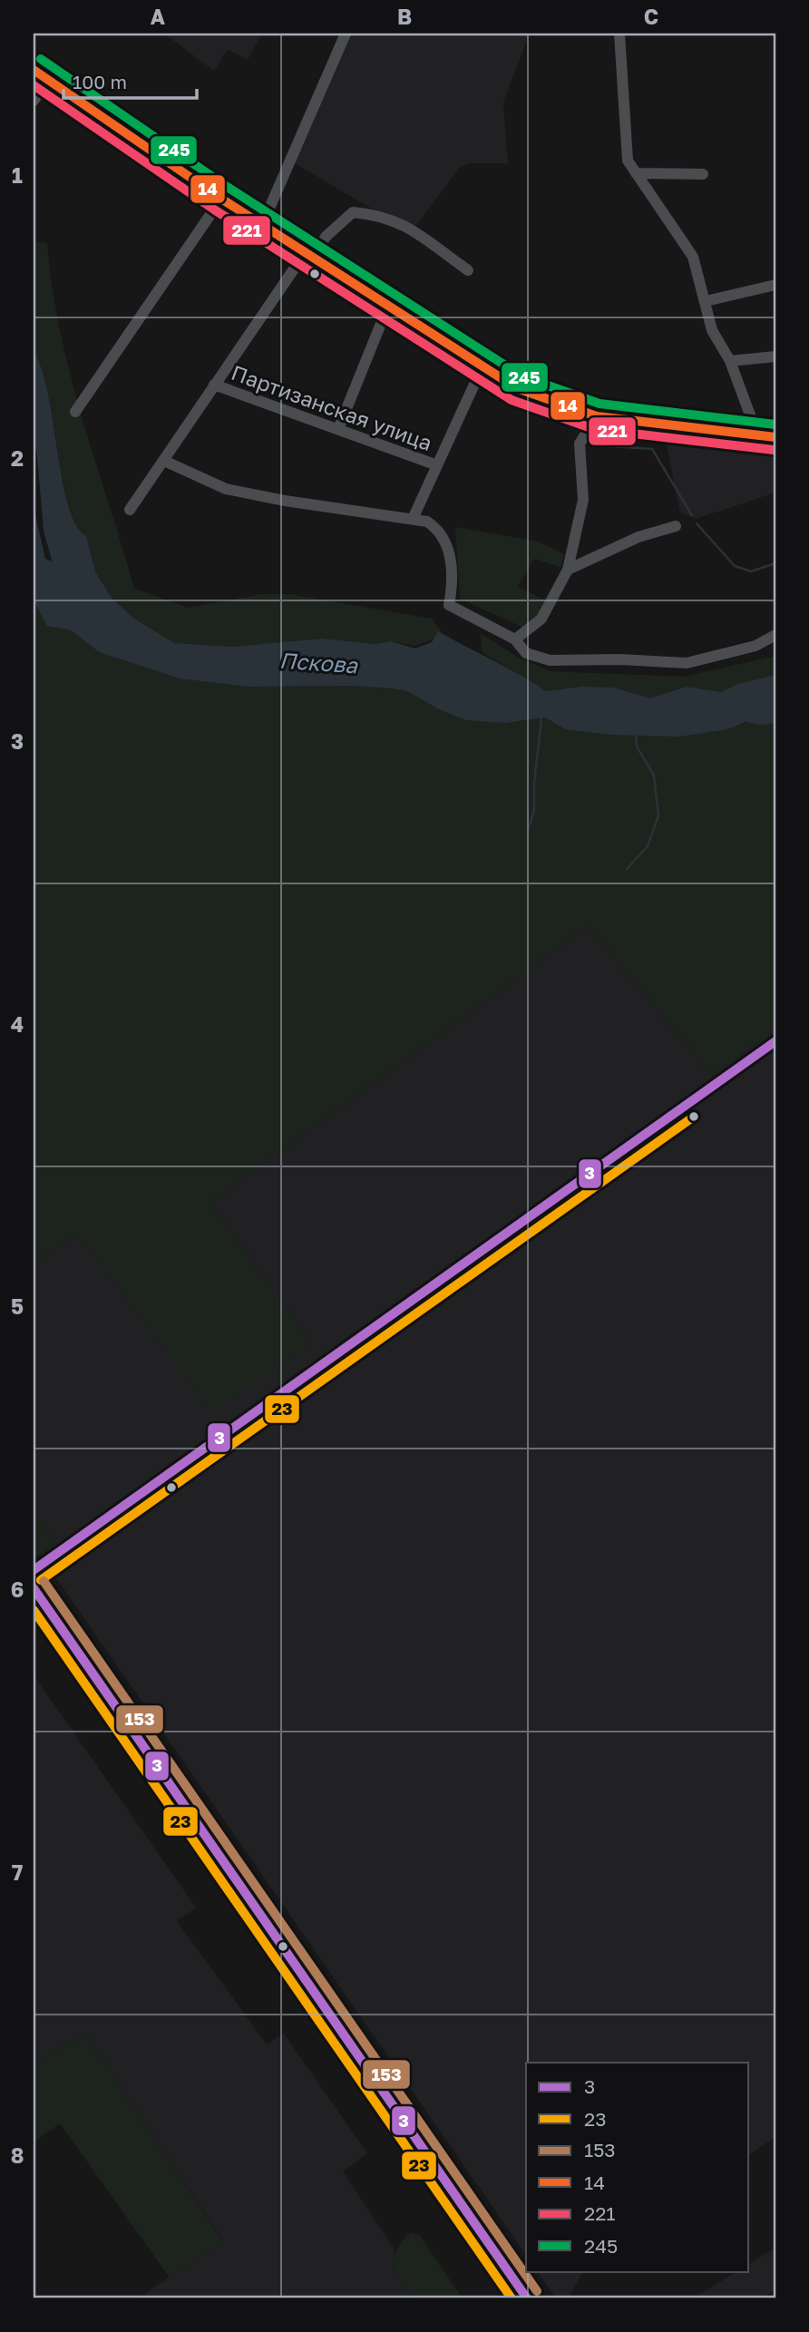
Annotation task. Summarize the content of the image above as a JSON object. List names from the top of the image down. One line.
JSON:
{"streets":{"street":["Партизанская улица"]},"water":["Пскова"],"lines":["transit line 245","transit line 14","transit line 221","transit line 3","transit line 23","transit line 153"],"legend":["3","23","153","14","221","245"],"scale_bar":"100 m","grid":{"columns":["A","B","C"],"rows":["1","2","3","4","5","6","7","8"]}}
